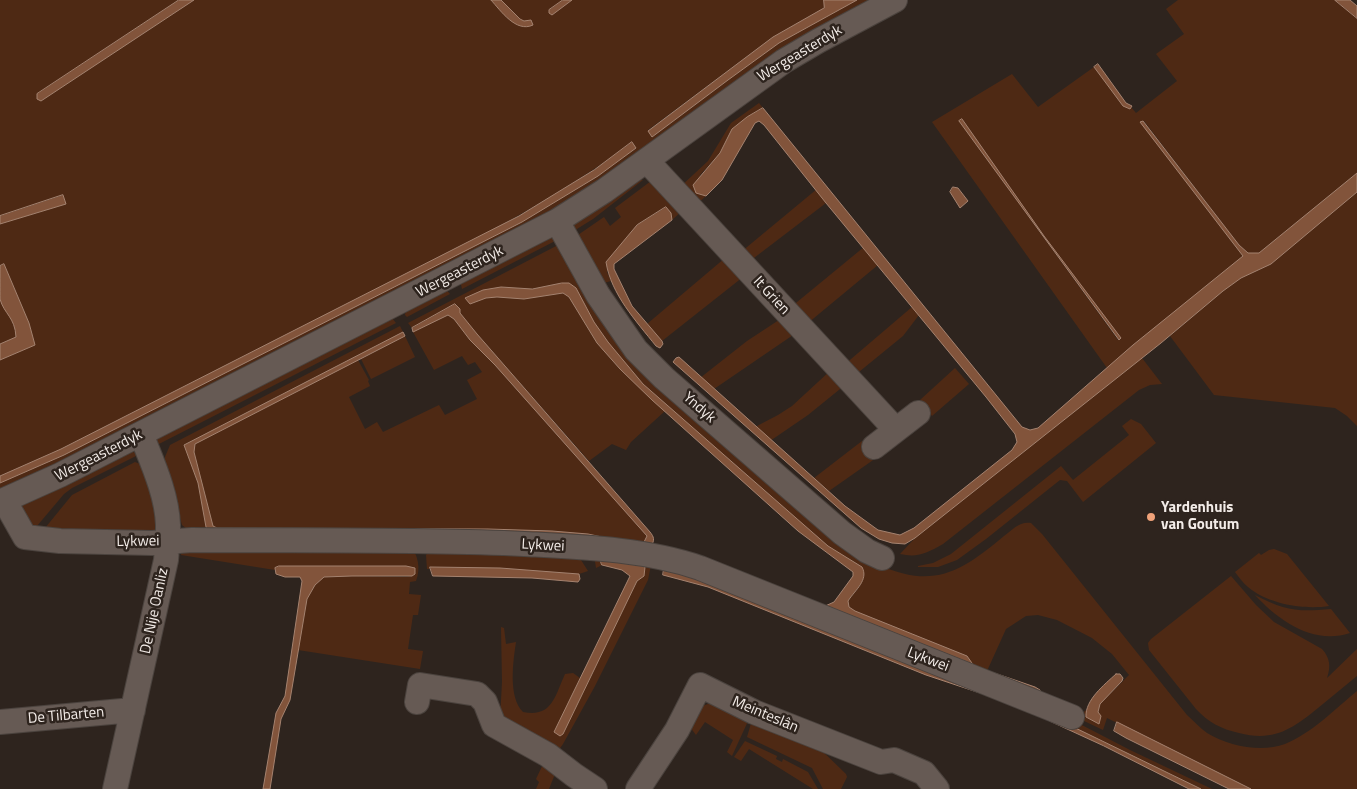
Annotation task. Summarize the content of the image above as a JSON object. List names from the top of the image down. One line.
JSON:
{"streets":{"street":["Wergeasterdyk","It Grien","Yndyk","Lykwei","De Nije Oanliz","Meinteslân","De Tilbarten"]},"crossings":[["Wergeasterdyk","It Grien"],["Wergeasterdyk","Yndyk"],["Wergeasterdyk","Lykwei"],["Wergeasterdyk","De Nije Oanliz"],["Lykwei","De Nije Oanliz"],["De Nije Oanliz","De Tilbarten"]],"places":["Yardenhuis van Goutum"]}
